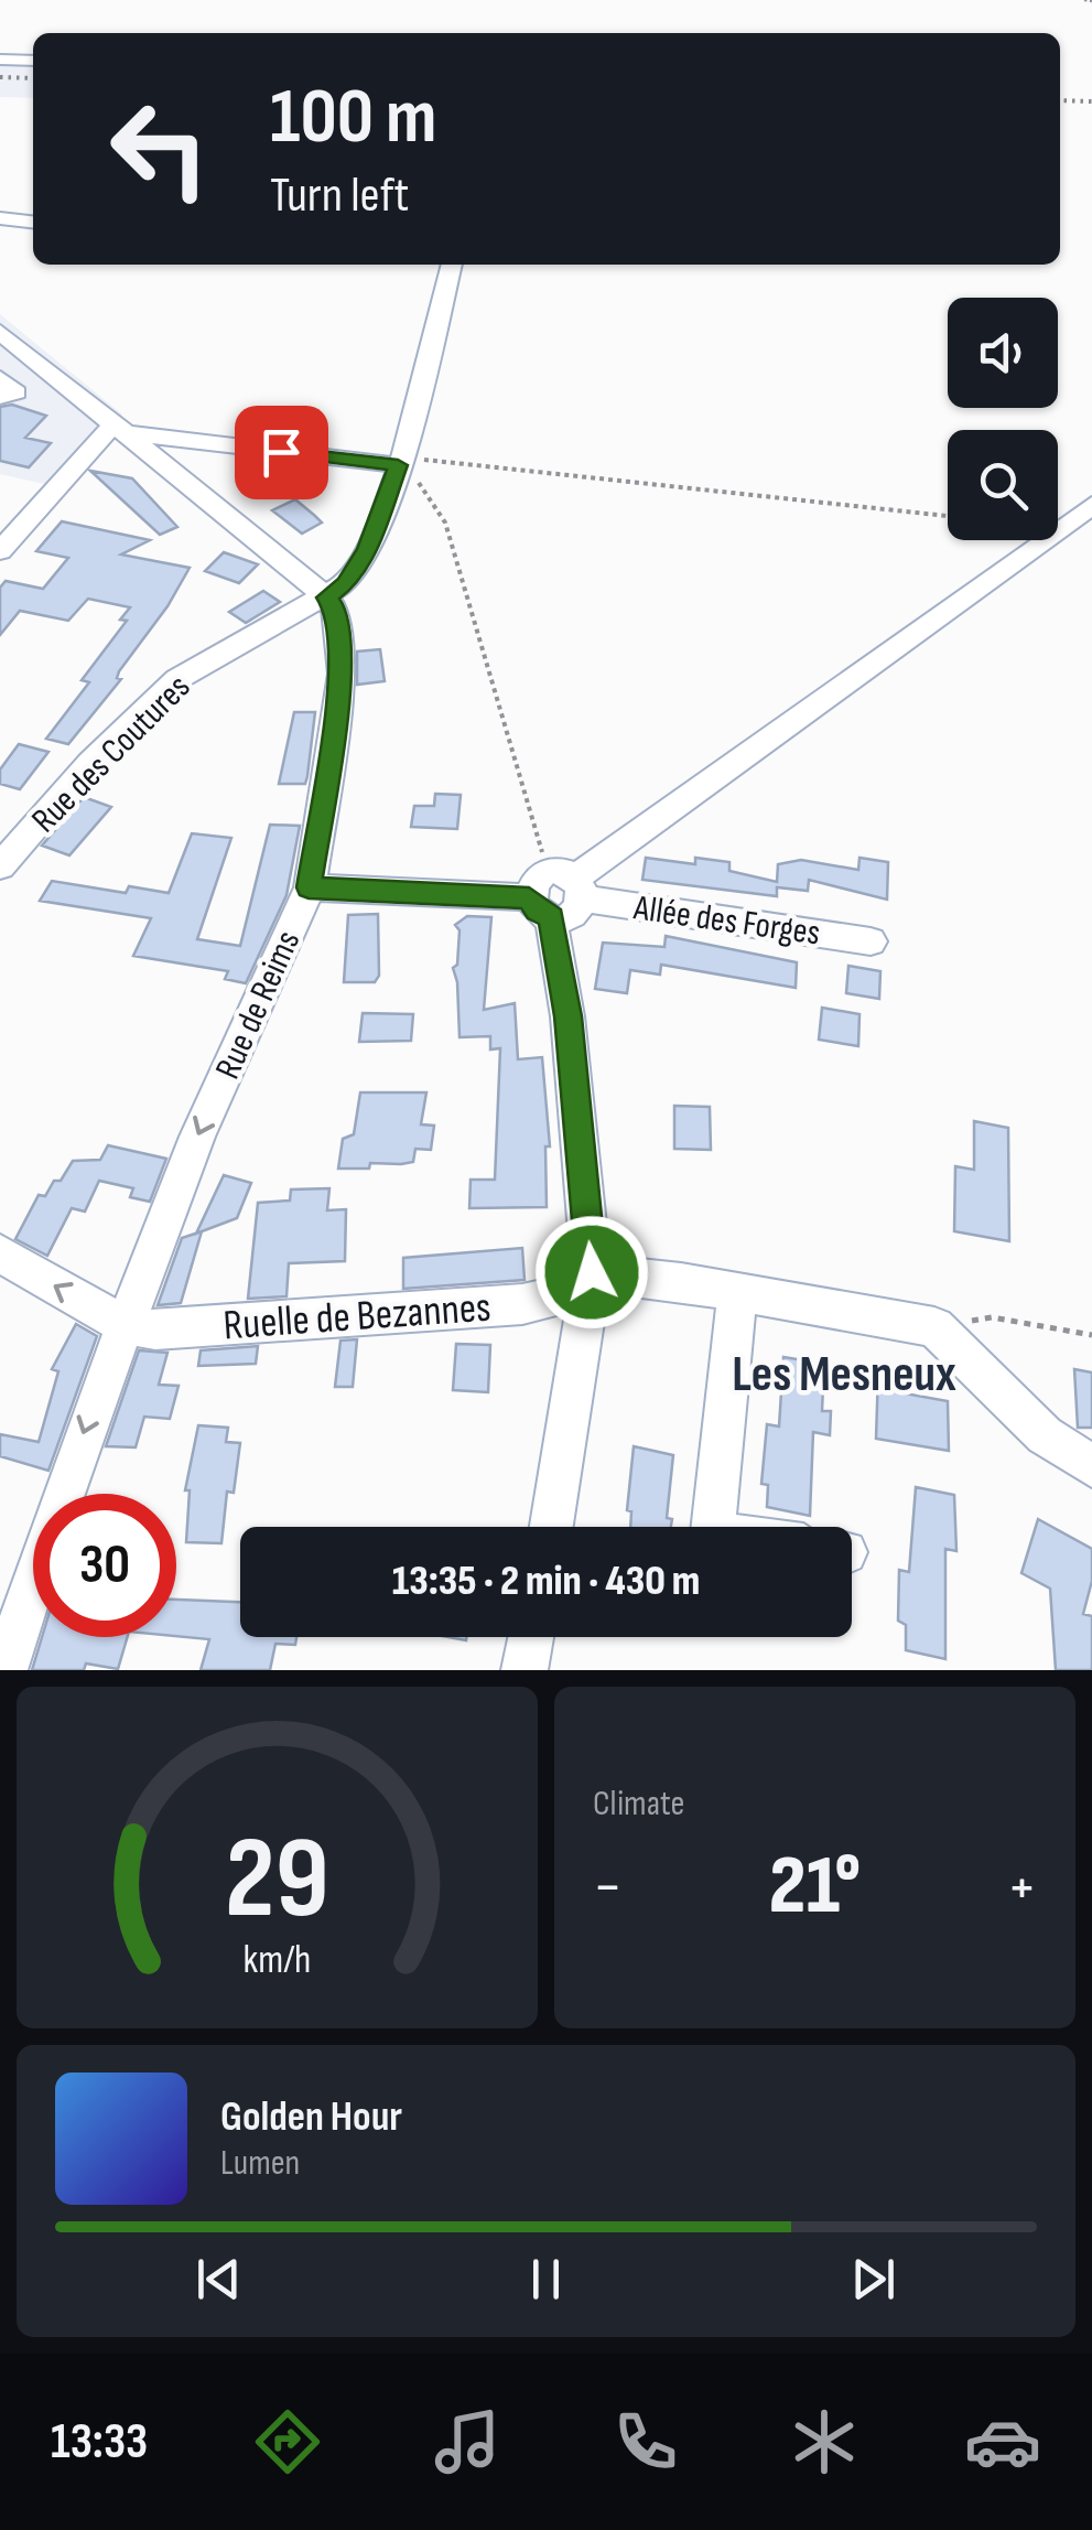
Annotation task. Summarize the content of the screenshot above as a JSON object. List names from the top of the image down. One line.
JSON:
{"streets":{"street":["Rue des Coutures","Allée des Forges","Rue de Reims","Ruelle de Bezannes"]},"crossings":[["Rue des Coutures","Rue de Reims"],["Allée des Forges","Rue de Reims"],["Rue de Reims","Ruelle de Bezannes"]],"one_way":["Rue de Reims"],"districts":["Les Mesneux"],"page":{"turn":["100 m","Turn left"],"limit":"30","trip":"13:35 · 2 min · 430 m","tile":"Climate","heat":["−","21°","+"],"song":["Golden Hour","Lumen"],"tabs":"13:33","gauge":["29","km/h"]}}
